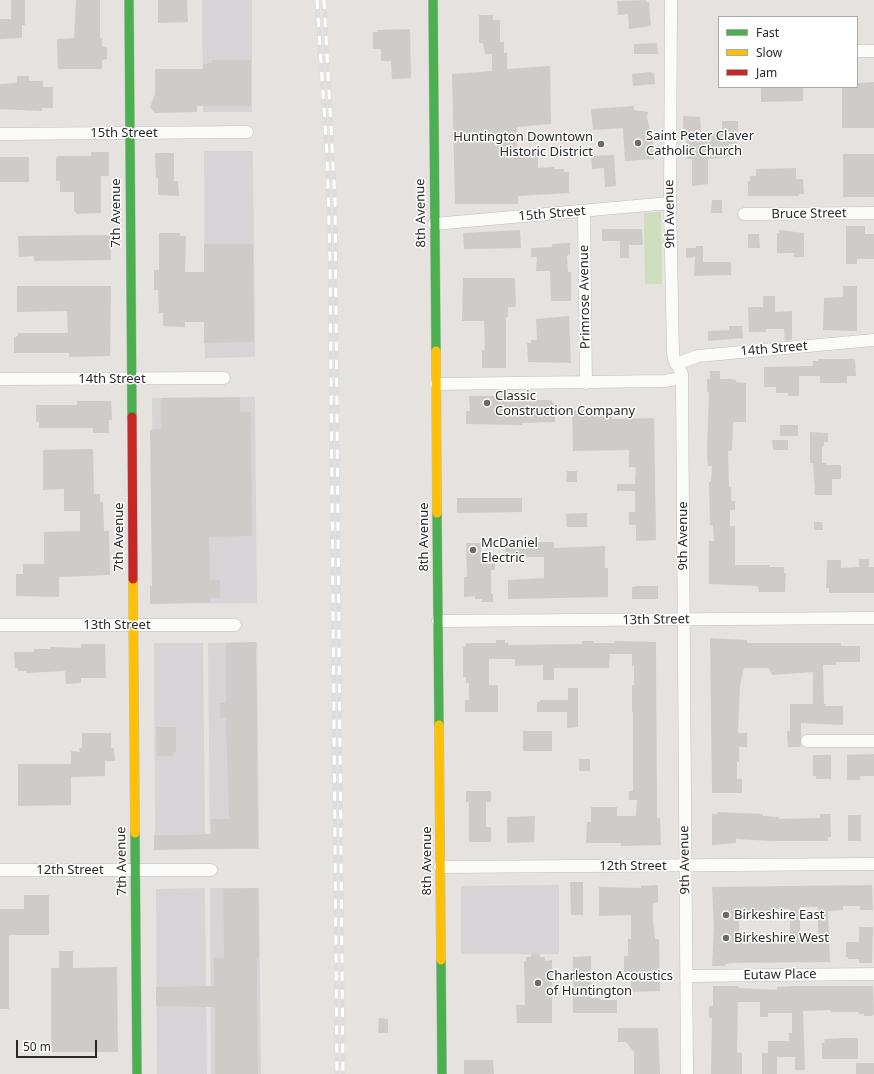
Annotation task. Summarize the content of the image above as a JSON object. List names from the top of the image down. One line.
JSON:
{"streets":{"street":["15th Street","7th Avenue","8th Avenue","9th Avenue","Bruce Street","Primrose Avenue","14th Street","13th Street","12th Street","Eutaw Place"]},"crossings":[["15th Street","7th Avenue"],["15th Street","8th Avenue"],["15th Street","9th Avenue"],["15th Street","Primrose Avenue"],["7th Avenue","14th Street"],["7th Avenue","13th Street"],["7th Avenue","12th Street"],["8th Avenue","13th Street"],["8th Avenue","12th Street"],["9th Avenue","14th Street"],["9th Avenue","13th Street"],["9th Avenue","12th Street"],["9th Avenue","Eutaw Place"]],"places":["Saint Peter Claver Catholic Church","Huntington Downtown Historic District","Classic Construction Company","McDaniel Electric","Birkeshire East","Birkeshire West","Charleston Acoustics of Huntington"],"legend":["Fast","Slow","Jam"],"scale_bar":"50 m"}
